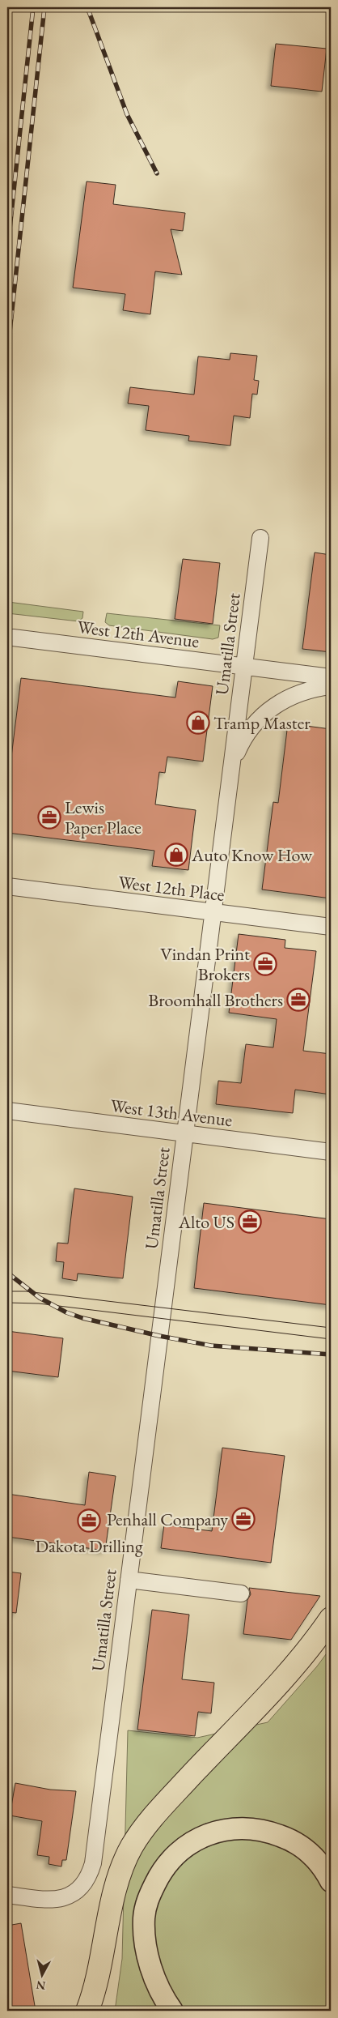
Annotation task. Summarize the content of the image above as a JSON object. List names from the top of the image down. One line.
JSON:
{"streets":{"street":["West 12th Avenue","Umatilla Street","West 12th Place","West 13th Avenue"]},"crossings":[["West 12th Avenue","Umatilla Street"],["Umatilla Street","West 12th Place"],["Umatilla Street","West 13th Avenue"]],"places":{"shop":["Tramp Master","Auto Know How"],"office":["Lewis Paper Place","Vindan Print Brokers","Broomhall Brothers","Alto US","Penhall Company","Dakota Drilling"]},"north":"bottom"}
